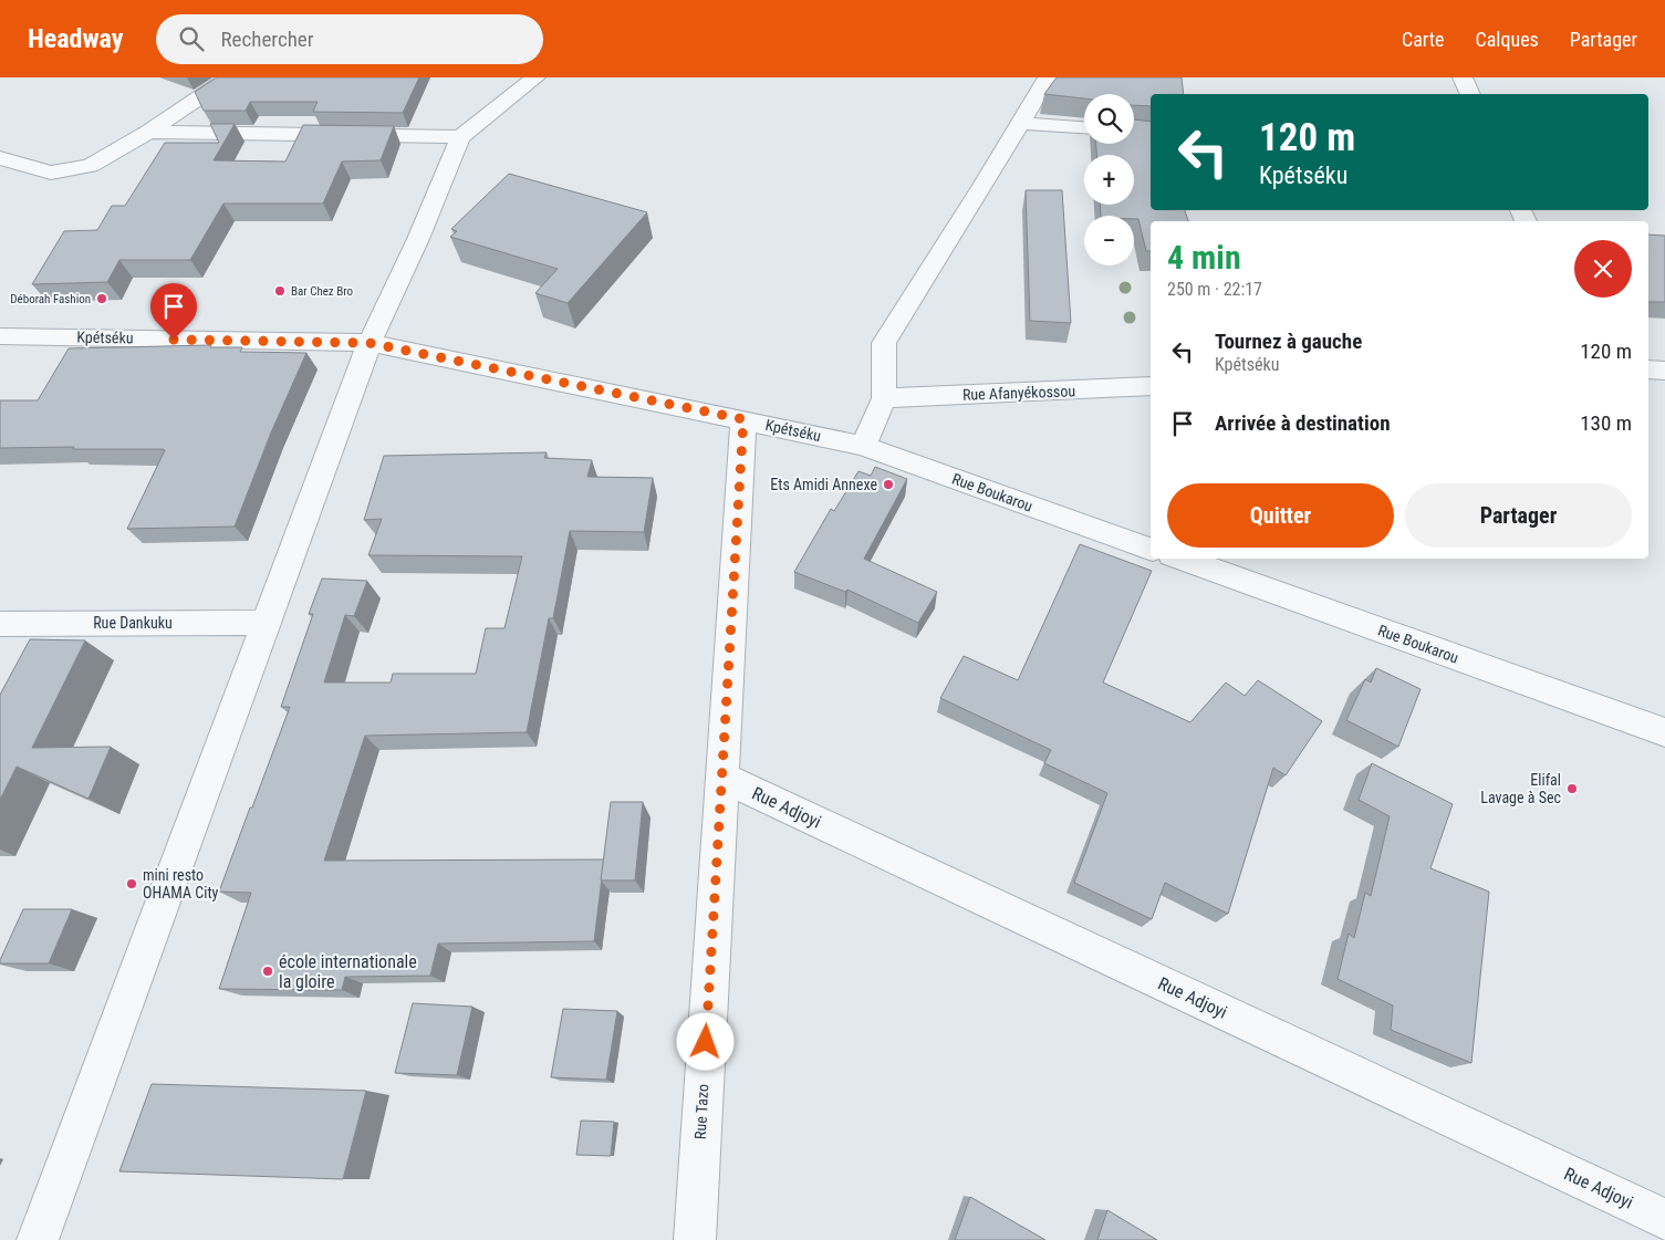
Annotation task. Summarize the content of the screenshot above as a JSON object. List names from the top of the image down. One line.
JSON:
{"streets":{"street":["Kpétséku","Rue Afanyékossou","Rue Boukarou","Rue Dankuku","Rue Adjoyi","Rue Tazo"]},"crossings":[["Kpétséku","Rue Boukarou"],["Kpétséku","Rue Tazo"],["Rue Adjoyi","Rue Tazo"]],"places":["Bar Chez Bro","Déborah Fashion","Ets Amidi Annexe","Elifal Lavage à Sec","mini resto OHAMA City","école internationale la gloire"],"page":{"header":"Headway","search":"Rechercher","nav":["Carte","Calques","Partager"],"map_buttons":["+","−"],"turn":["120 m","Kpétséku"],"heading":["4 min","250 m · 22:17"],"list":[{"name":"Tournez à gauche","note":"Kpétséku","value":"120 m"},{"name":"Arrivée à destination","value":"130 m"}],"buttons":["Quitter","Partager"]}}
